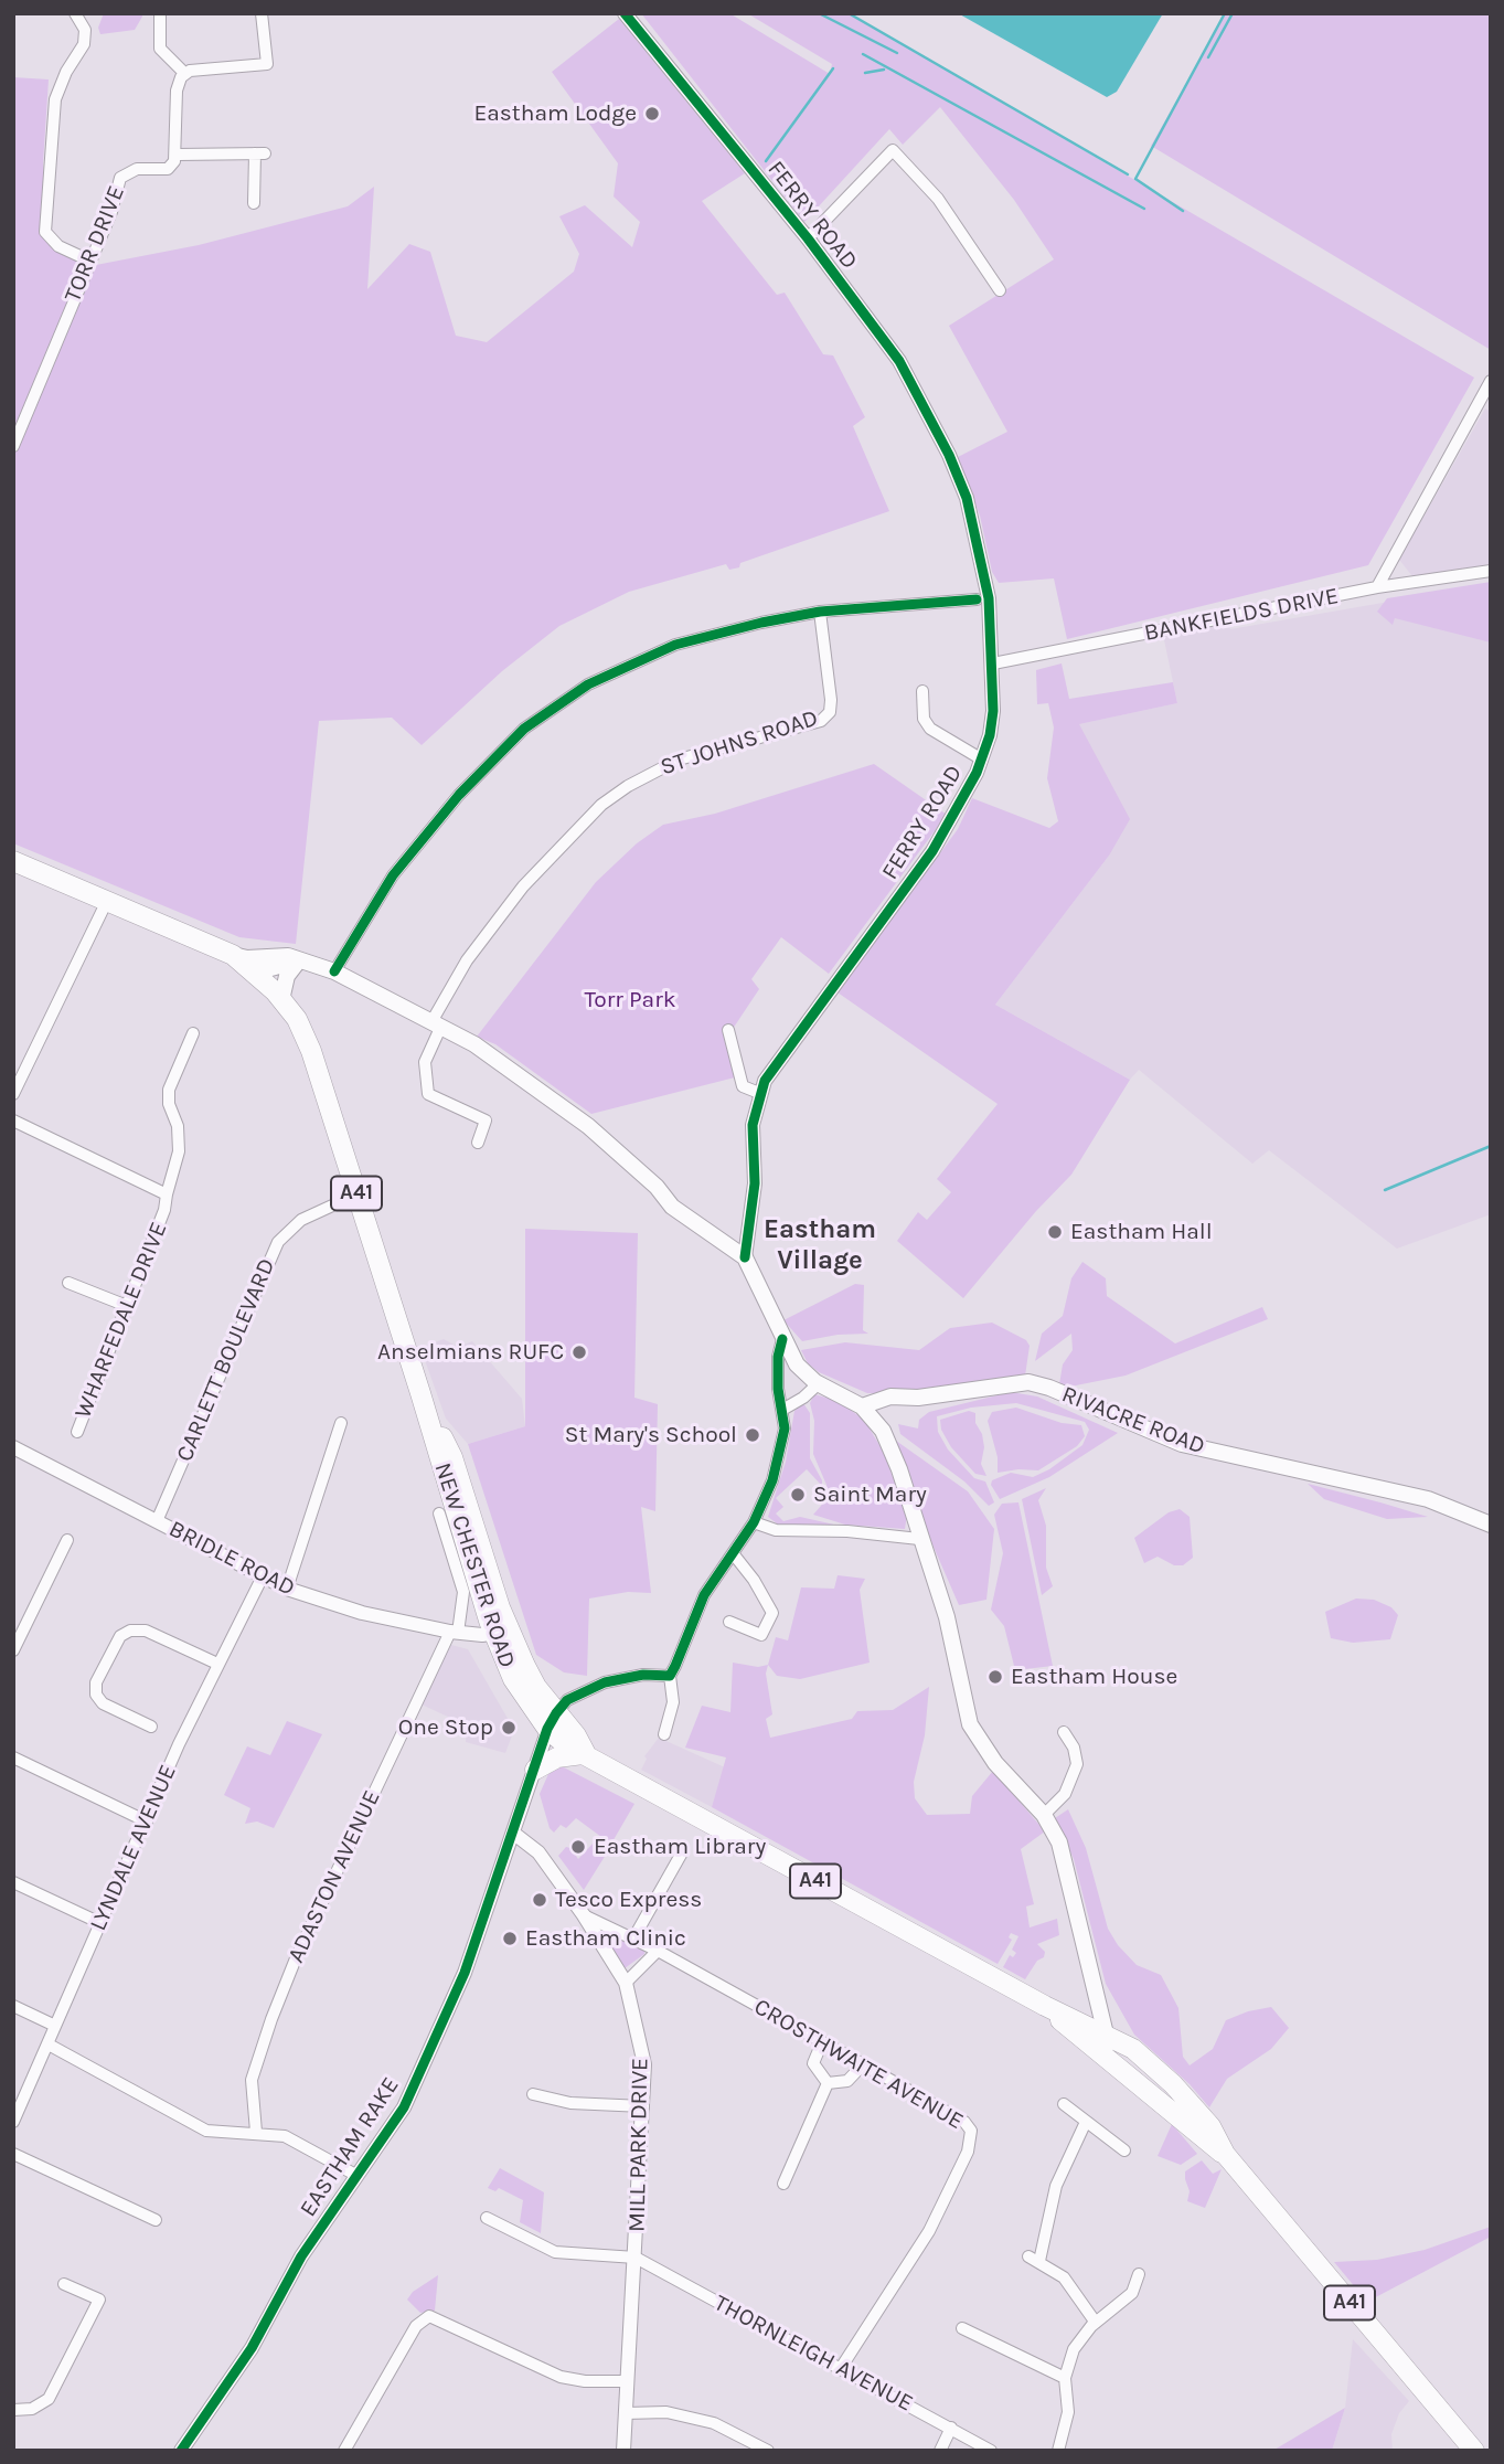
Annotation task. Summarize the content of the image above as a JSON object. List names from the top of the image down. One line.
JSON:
{"streets":{"highway":["A41","NEW CHESTER ROAD"],"main road":["RIVACRE ROAD"],"street":["FERRY ROAD","TORR DRIVE","BANKFIELDS DRIVE","ST JOHNS ROAD","WHARFEDALE DRIVE","CARLETT BOULEVARD","BRIDLE ROAD","LYNDALE AVENUE","ADASTON AVENUE","CROSTHWAITE AVENUE","MILL PARK DRIVE","EASTHAM RAKE","THORNLEIGH AVENUE"]},"crossings":[["FERRY ROAD","BANKFIELDS DRIVE"],["CARLETT BOULEVARD","BRIDLE ROAD"],["CARLETT BOULEVARD","NEW CHESTER ROAD"],["BRIDLE ROAD","NEW CHESTER ROAD"],["BRIDLE ROAD","LYNDALE AVENUE"],["BRIDLE ROAD","ADASTON AVENUE"],["NEW CHESTER ROAD","ADASTON AVENUE"],["NEW CHESTER ROAD","EASTHAM RAKE"],["CROSTHWAITE AVENUE","MILL PARK DRIVE"],["CROSTHWAITE AVENUE","THORNLEIGH AVENUE"],["MILL PARK DRIVE","EASTHAM RAKE"],["MILL PARK DRIVE","THORNLEIGH AVENUE"]],"districts":["Eastham Village"],"parks":["Torr Park"],"places":["Eastham Lodge","Eastham Hall","Anselmians RUFC","St Mary's School","Saint Mary","Eastham House","One Stop","Eastham Library","Tesco Express","Eastham Clinic"]}
